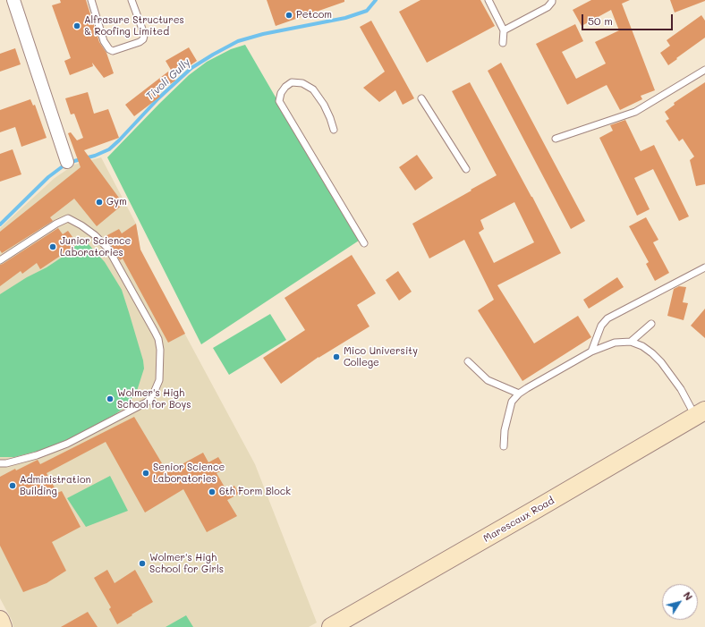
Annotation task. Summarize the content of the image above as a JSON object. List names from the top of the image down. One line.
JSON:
{"streets":{"main road":["Marescaux Road"]},"water":["Tivoli Gully"],"places":["Petcom","Alfrasure Structures & Roofing Limited","Gym","Junior Science Laboratories","Mico University College","Wolmer's High School for Boys","Senior Science Laboratories","Administration Building","6th Form Block","Wolmer's High School for Girls"],"scale_bar":"50 m","north":"top right"}
